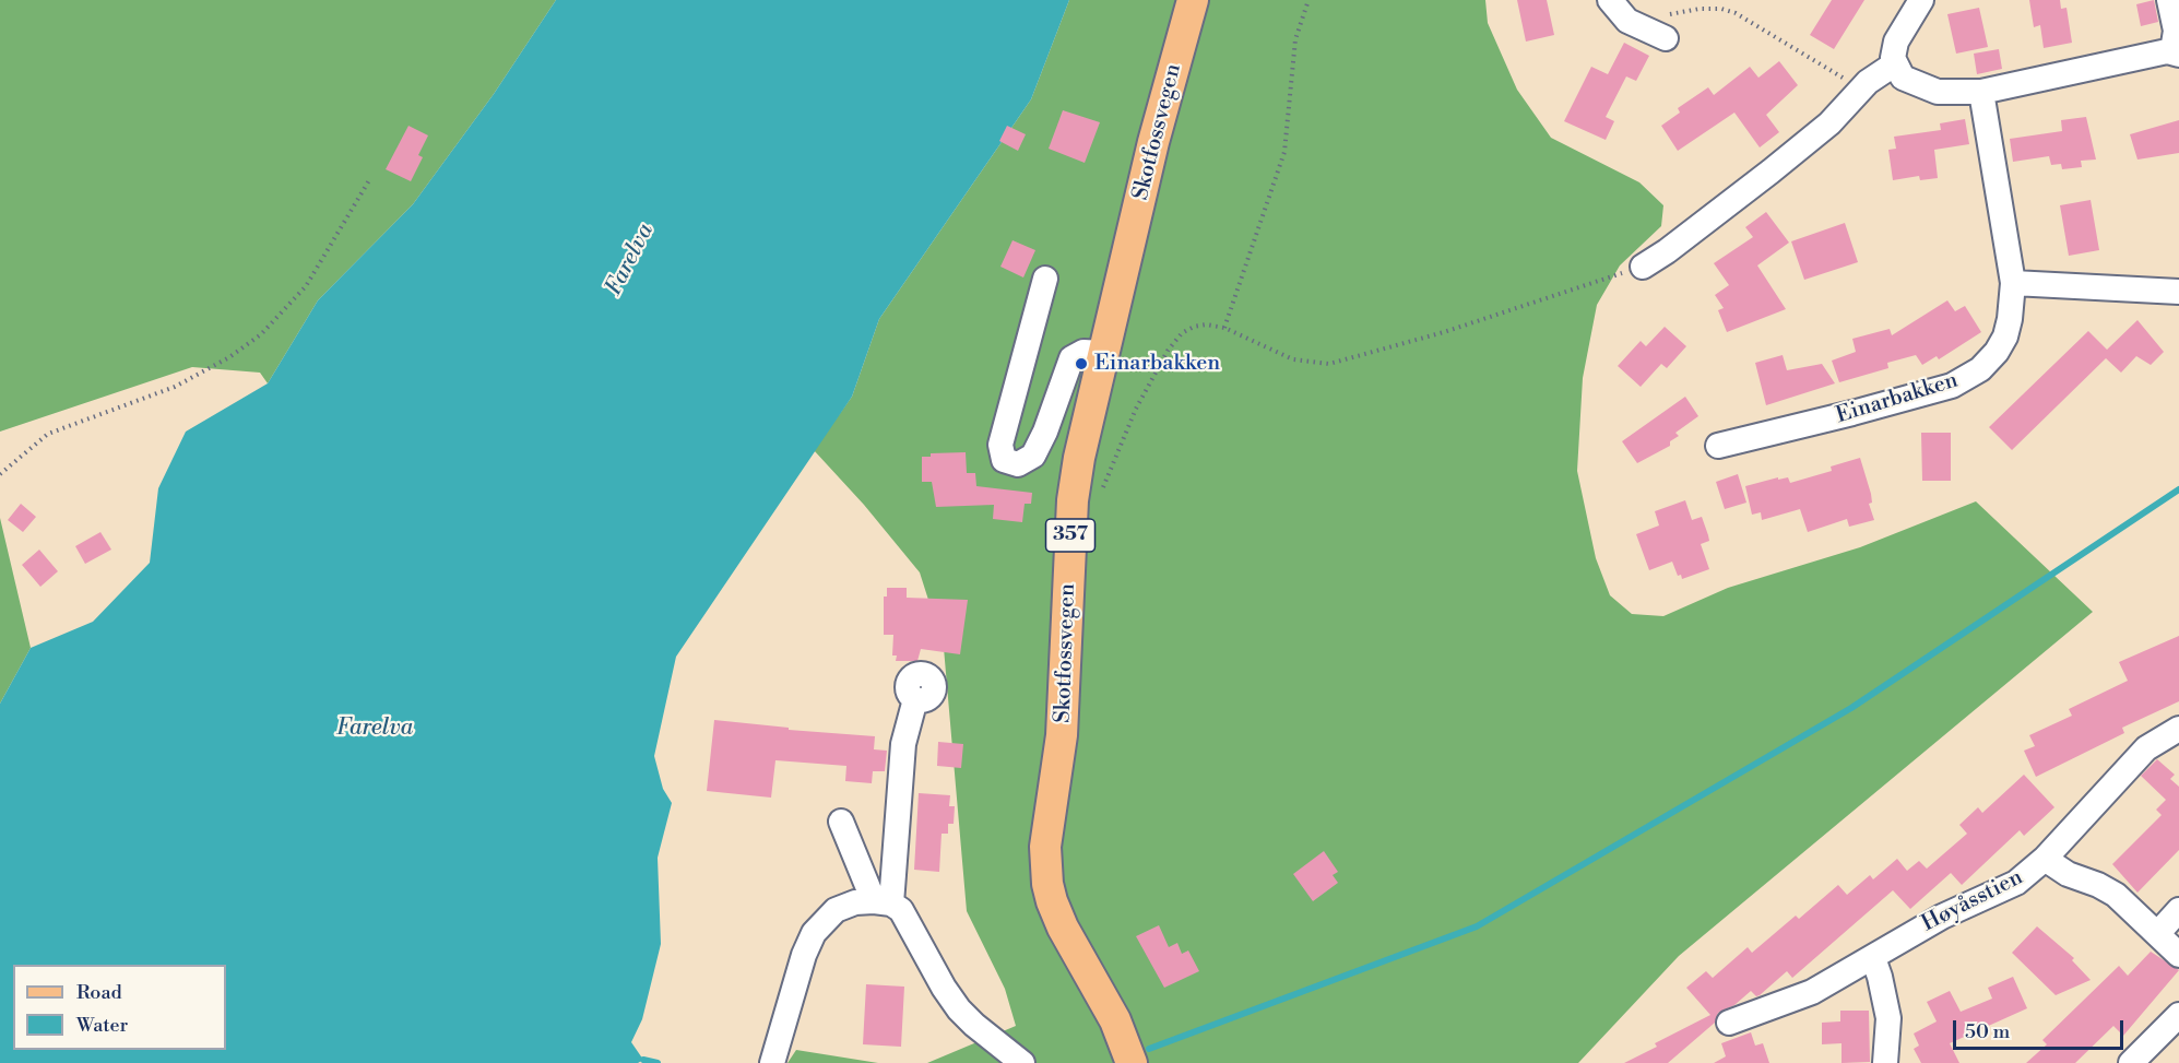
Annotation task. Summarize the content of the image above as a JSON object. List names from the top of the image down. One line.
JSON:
{"streets":{"main road":["Skotfossvegen","357"],"street":["Einarbakken","Høyåsstien"]},"water":["Farelva"],"places":["Einarbakken"],"legend":["Road","Water"],"scale_bar":"50 m"}
